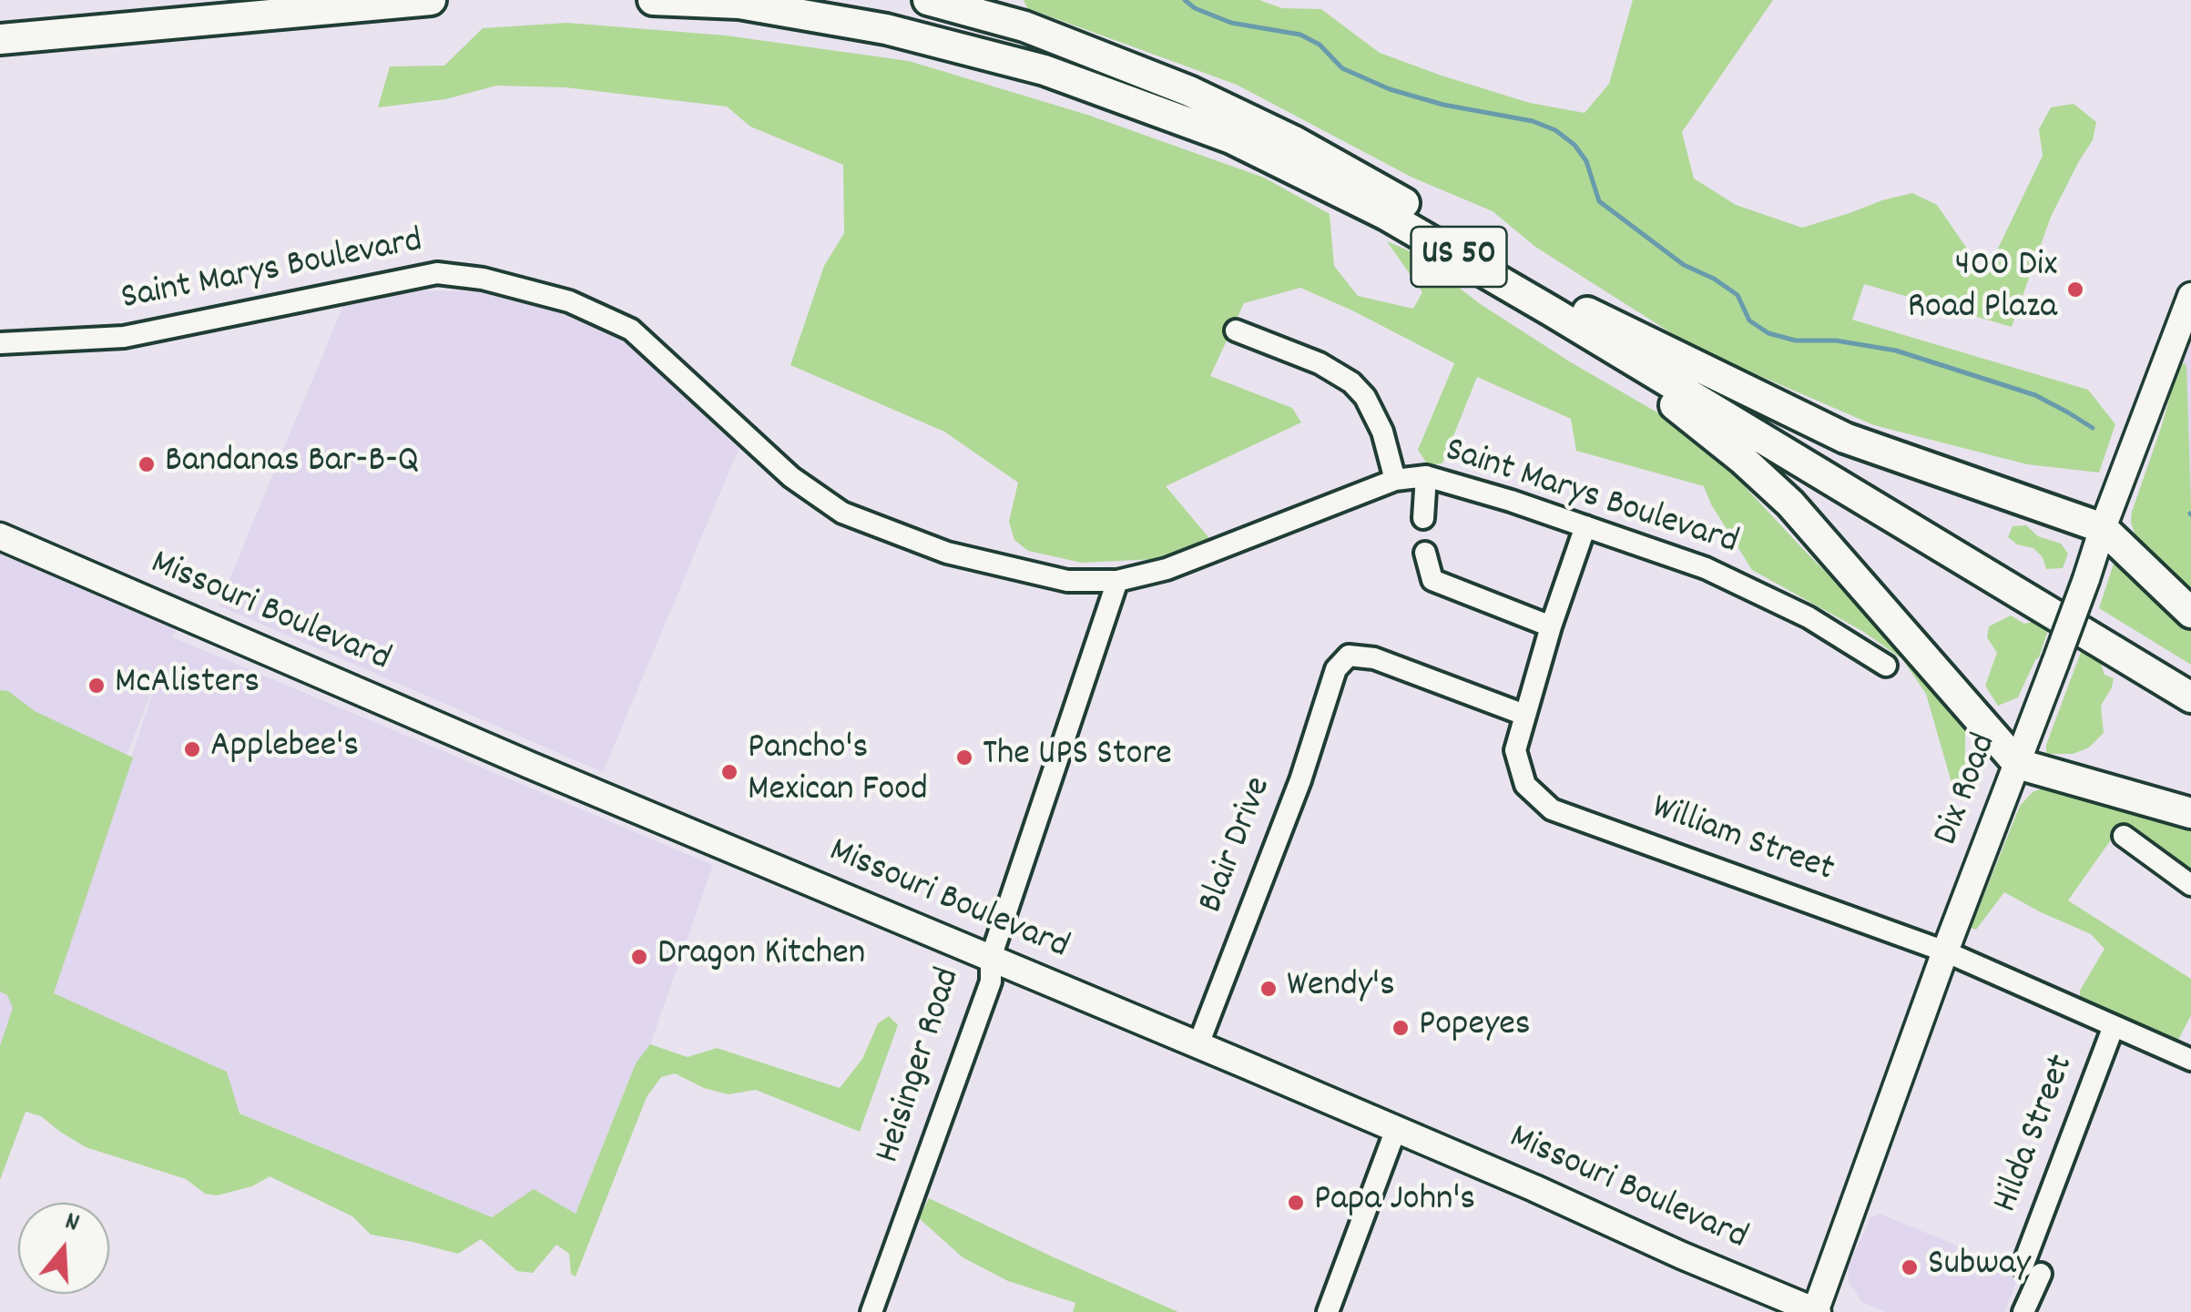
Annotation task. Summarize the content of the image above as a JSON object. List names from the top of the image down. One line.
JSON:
{"streets":{"highway":["US 50"],"main road":["Missouri Boulevard","Dix Road"],"street":["Saint Marys Boulevard","William Street","Blair Drive","Heisinger Road","Hilda Street"]},"crossings":[["Saint Marys Boulevard","William Street"],["Saint Marys Boulevard","Heisinger Road"],["Missouri Boulevard","Dix Road"],["Missouri Boulevard","Blair Drive"],["Missouri Boulevard","Heisinger Road"],["Dix Road","William Street"],["William Street","Blair Drive"],["William Street","Hilda Street"]],"places":["400 Dix Road Plaza","Bandanas Bar-B-Q","McAlisters","Applebee's","The UPS Store","Pancho's Mexican Food","Dragon Kitchen","Wendy's","Popeyes","Papa John's","Subway"],"north":"top"}
